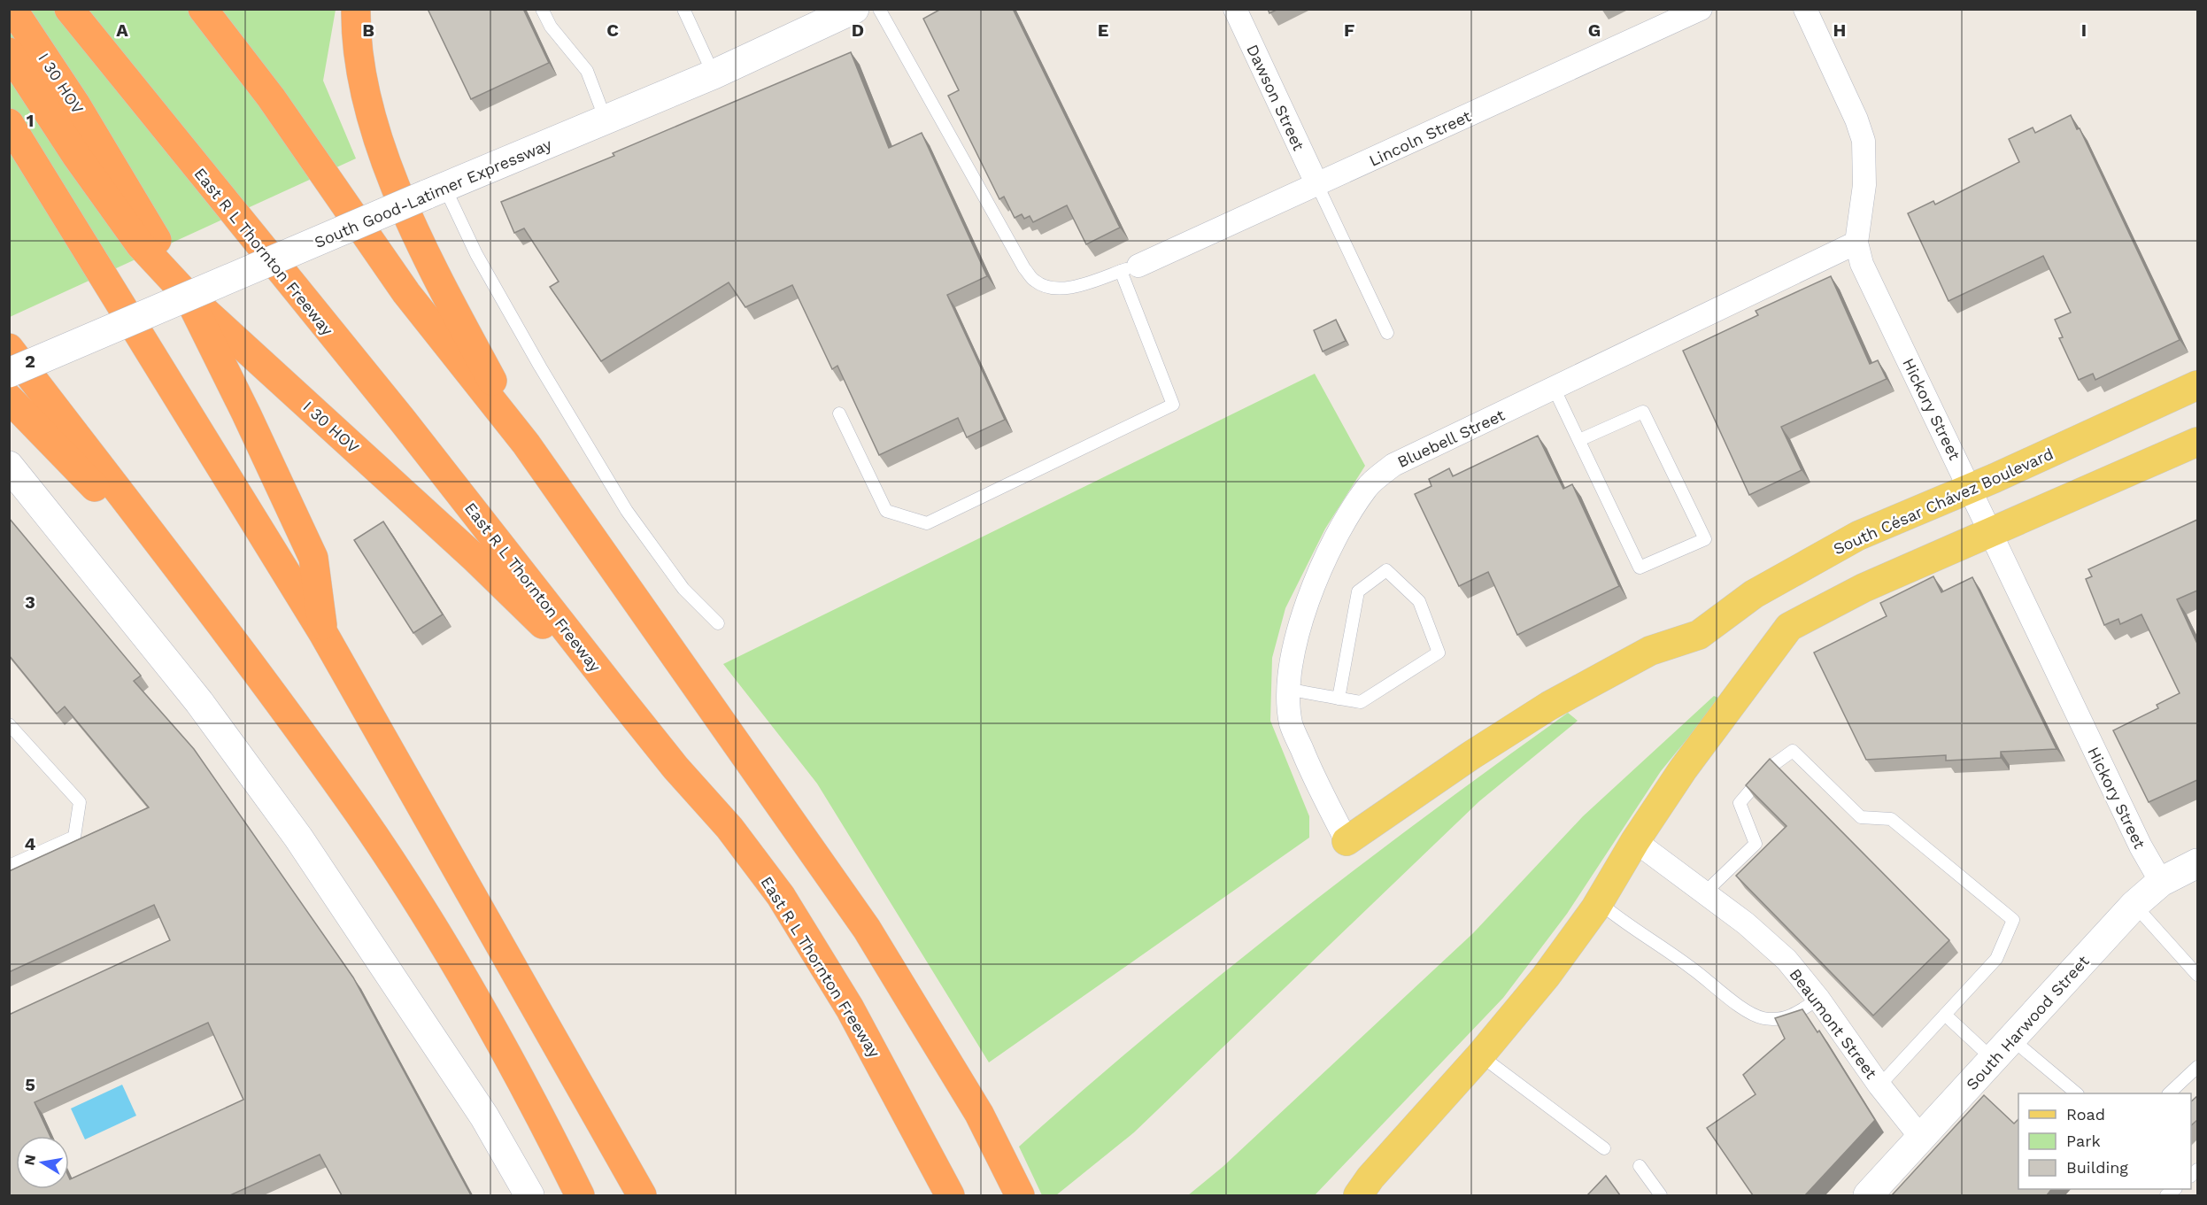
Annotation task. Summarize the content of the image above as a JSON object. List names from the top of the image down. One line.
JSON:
{"streets":{"highway":["I 30 HOV","East R L Thornton Freeway"],"main road":["South Good-Latimer Expressway","South César Chávez Boulevard","South Harwood Street"],"street":["Dawson Street","Lincoln Street","Hickory Street","Bluebell Street","Beaumont Street"]},"crossings":[["I 30 HOV","East R L Thornton Freeway"],["Dawson Street","Lincoln Street"],["Hickory Street","Bluebell Street"],["Hickory Street","South César Chávez Boulevard"],["Hickory Street","South Harwood Street"],["Bluebell Street","South César Chávez Boulevard"],["South Harwood Street","Beaumont Street"]],"legend":["Road","Park","Building"],"north":"left","grid":{"columns":["A","B","C","D","E","F","G","H","I"],"rows":["1","2","3","4","5"]}}
